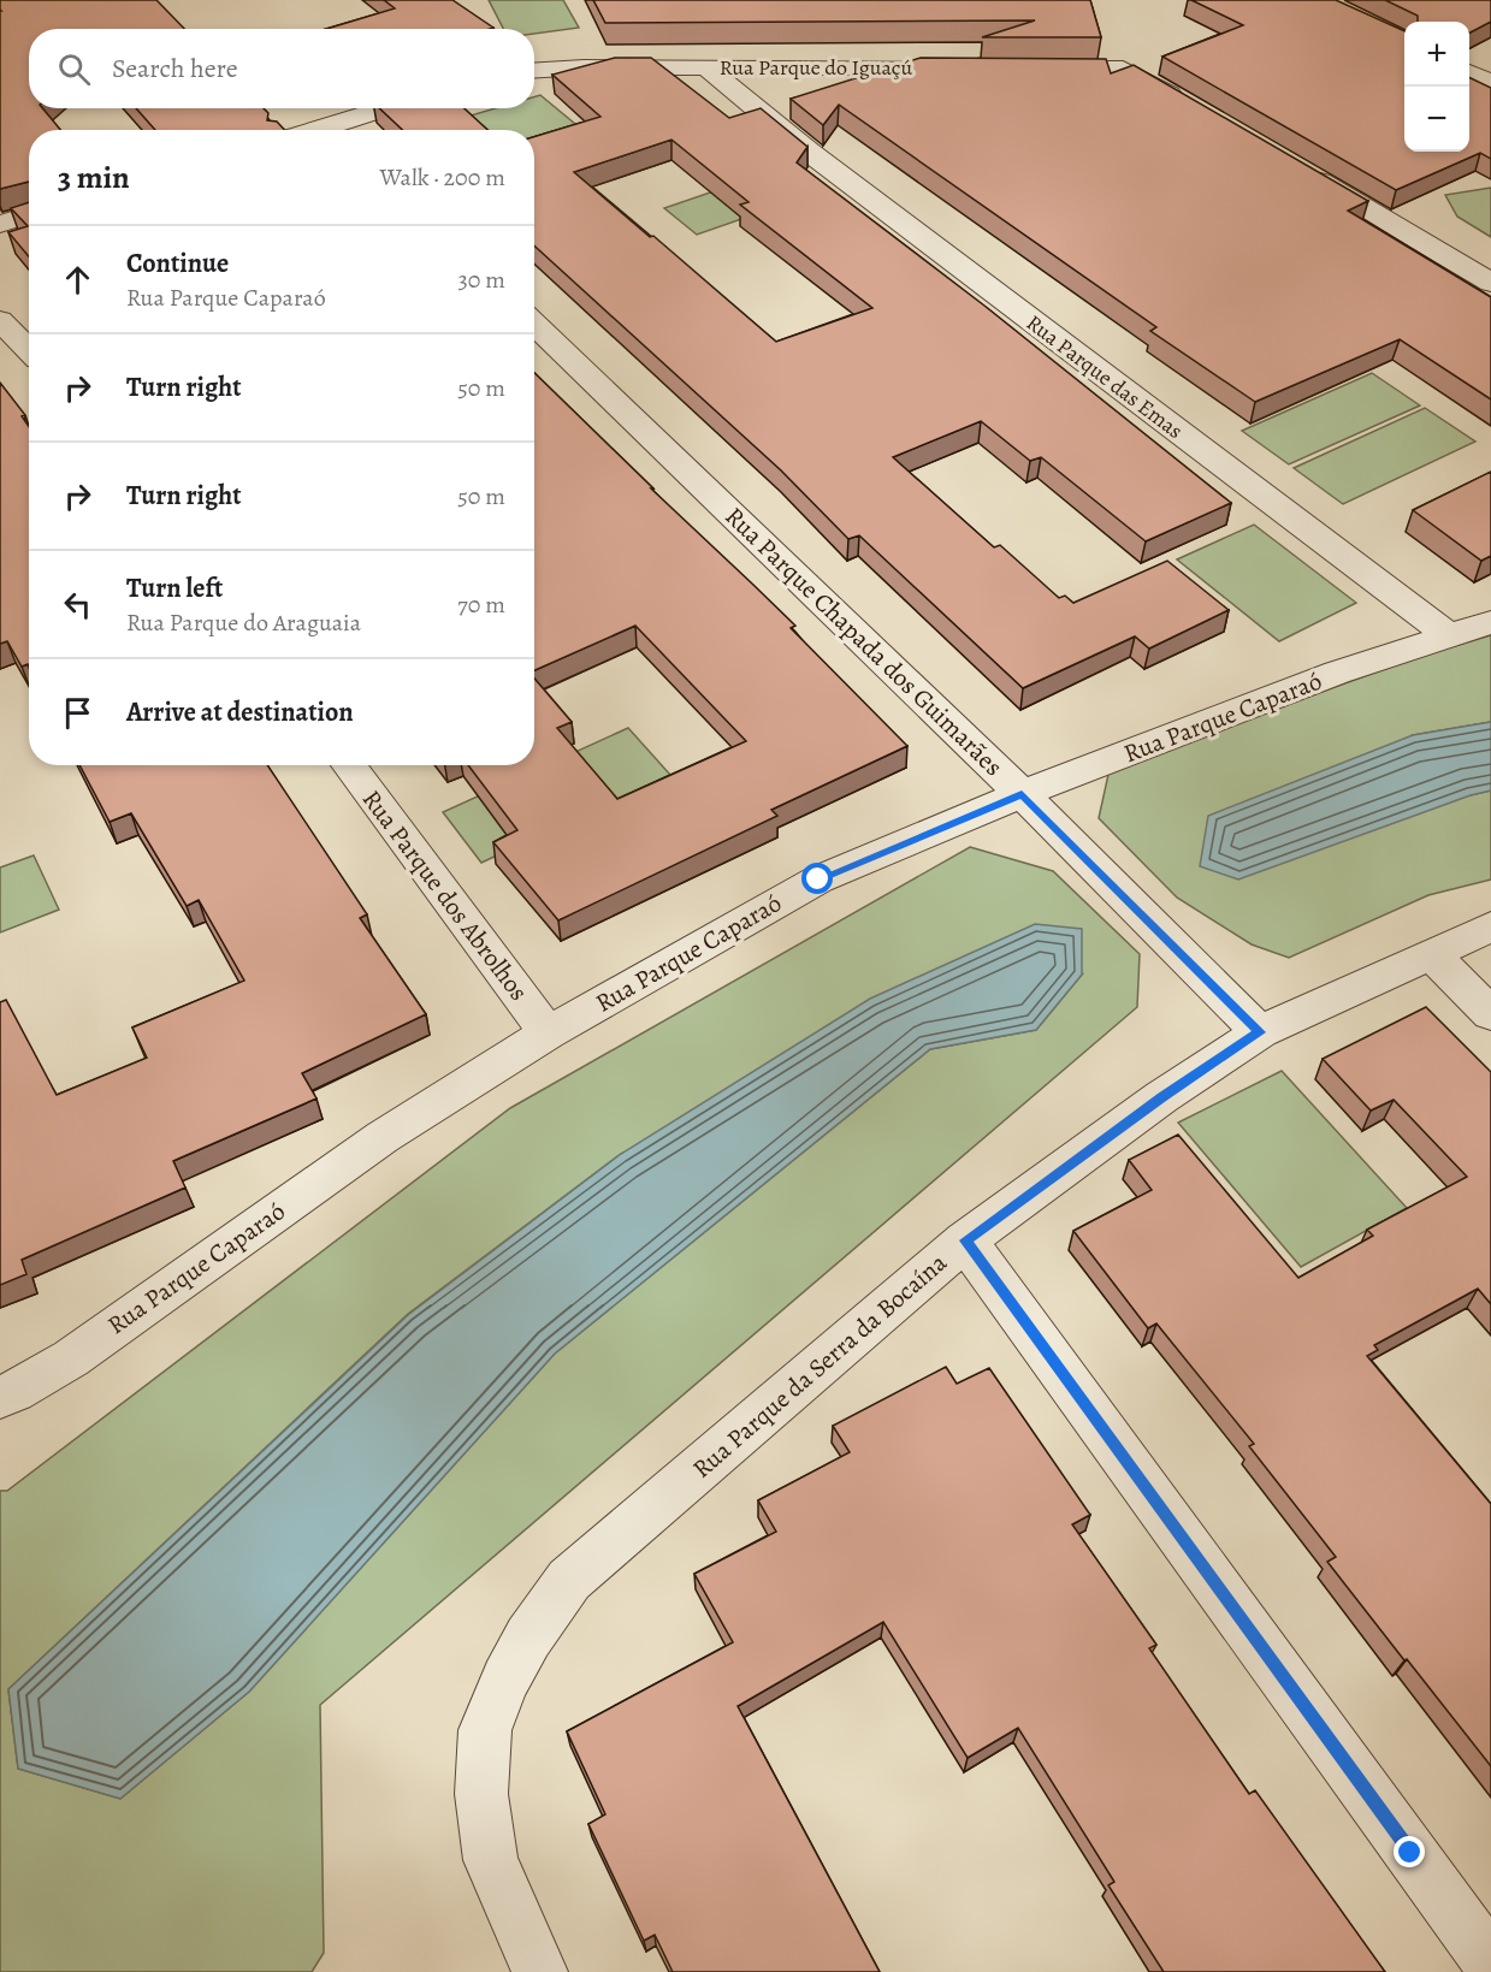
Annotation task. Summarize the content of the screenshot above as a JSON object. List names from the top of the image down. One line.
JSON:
{"streets":{"street":["Rua Parque do Iguaçú","Rua Parque das Emas","Rua Parque Chapada dos Guimarães","Rua Parque Caparaó","Rua Parque dos Abrolhos","Rua Parque da Serra da Bocaína"]},"crossings":[["Rua Parque do Iguaçú","Rua Parque das Emas"],["Rua Parque das Emas","Rua Parque Caparaó"],["Rua Parque Chapada dos Guimarães","Rua Parque Caparaó"],["Rua Parque Chapada dos Guimarães","Rua Parque da Serra da Bocaína"],["Rua Parque Caparaó","Rua Parque dos Abrolhos"]],"page":{"map_buttons":["+","−"],"search":"Search here","heading":["3 min","Walk · 200 m"],"list":[["Continue","Rua Parque Caparaó","30 m"],["Turn right","50 m"],["Turn right","50 m"],["Turn left","Rua Parque do Araguaia","70 m"],"Arrive at destination"]}}
